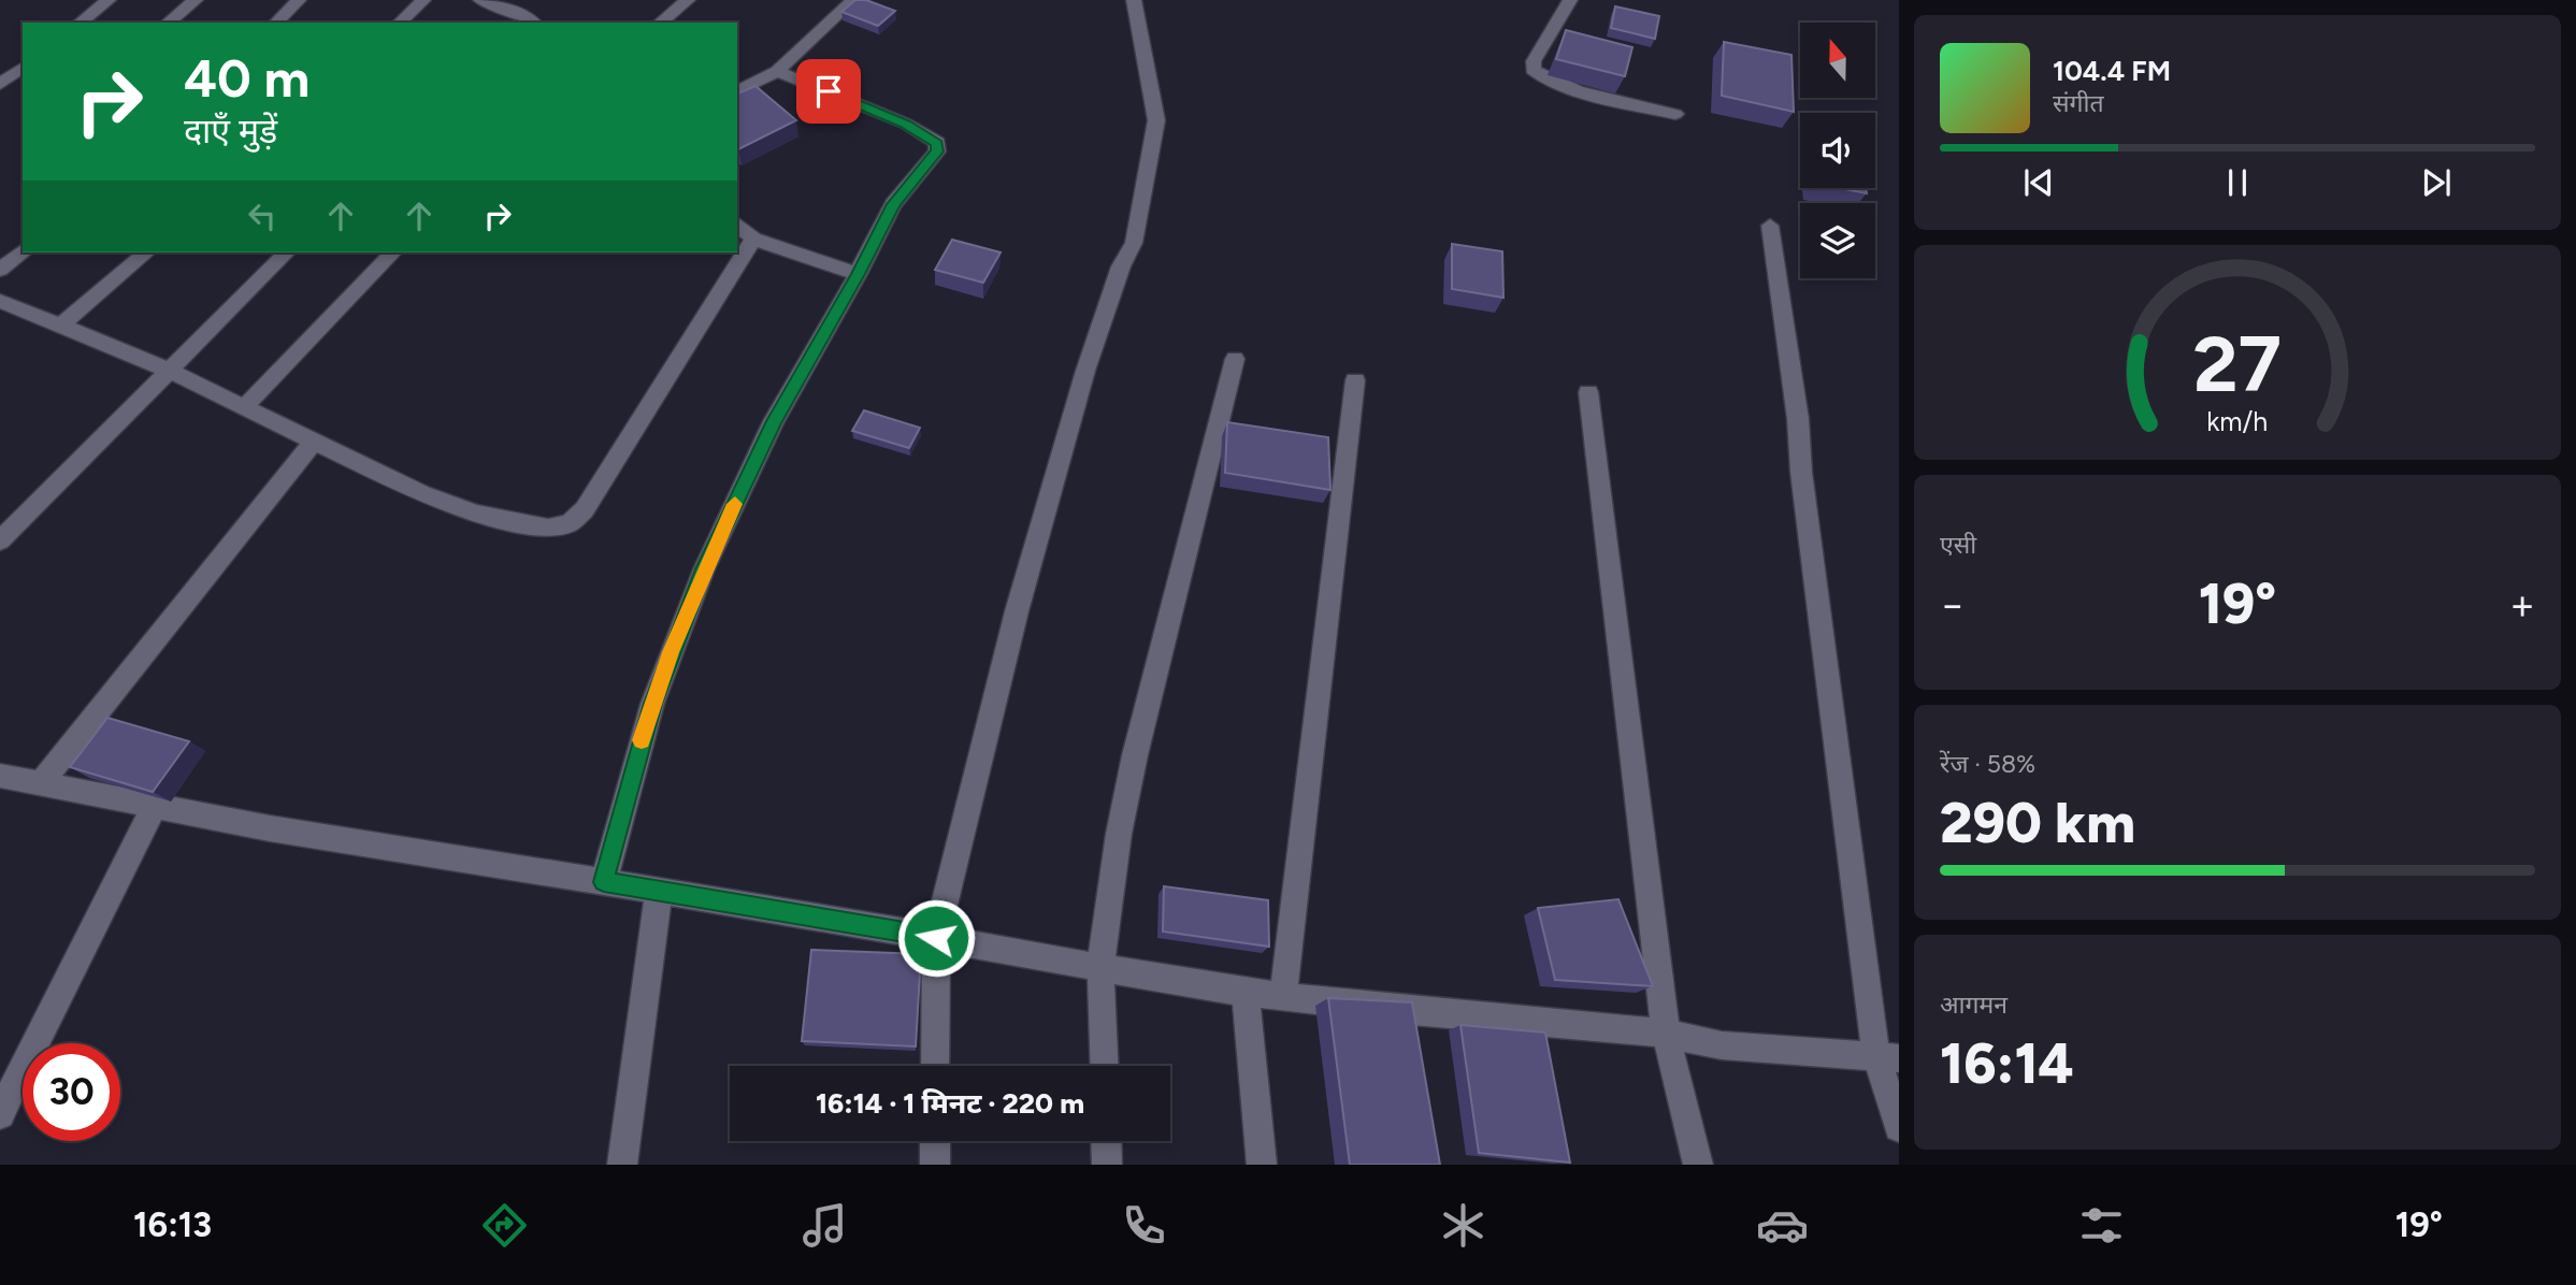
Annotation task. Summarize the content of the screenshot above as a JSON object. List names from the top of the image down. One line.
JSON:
{"north":"top","page":{"turn":["40 m","दाएँ मुड़ें"],"song":["104.4 FM","संगीत"],"tile":["एसी",["रेंज · 58%","290 km"],["आगमन","16:14"]],"heat":["−","19°","+"],"limit":"30","trip":"16:14 · 1 मिनट · 220 m","tabs":["16:13","19°"],"gauge":["27","km/h"]}}
